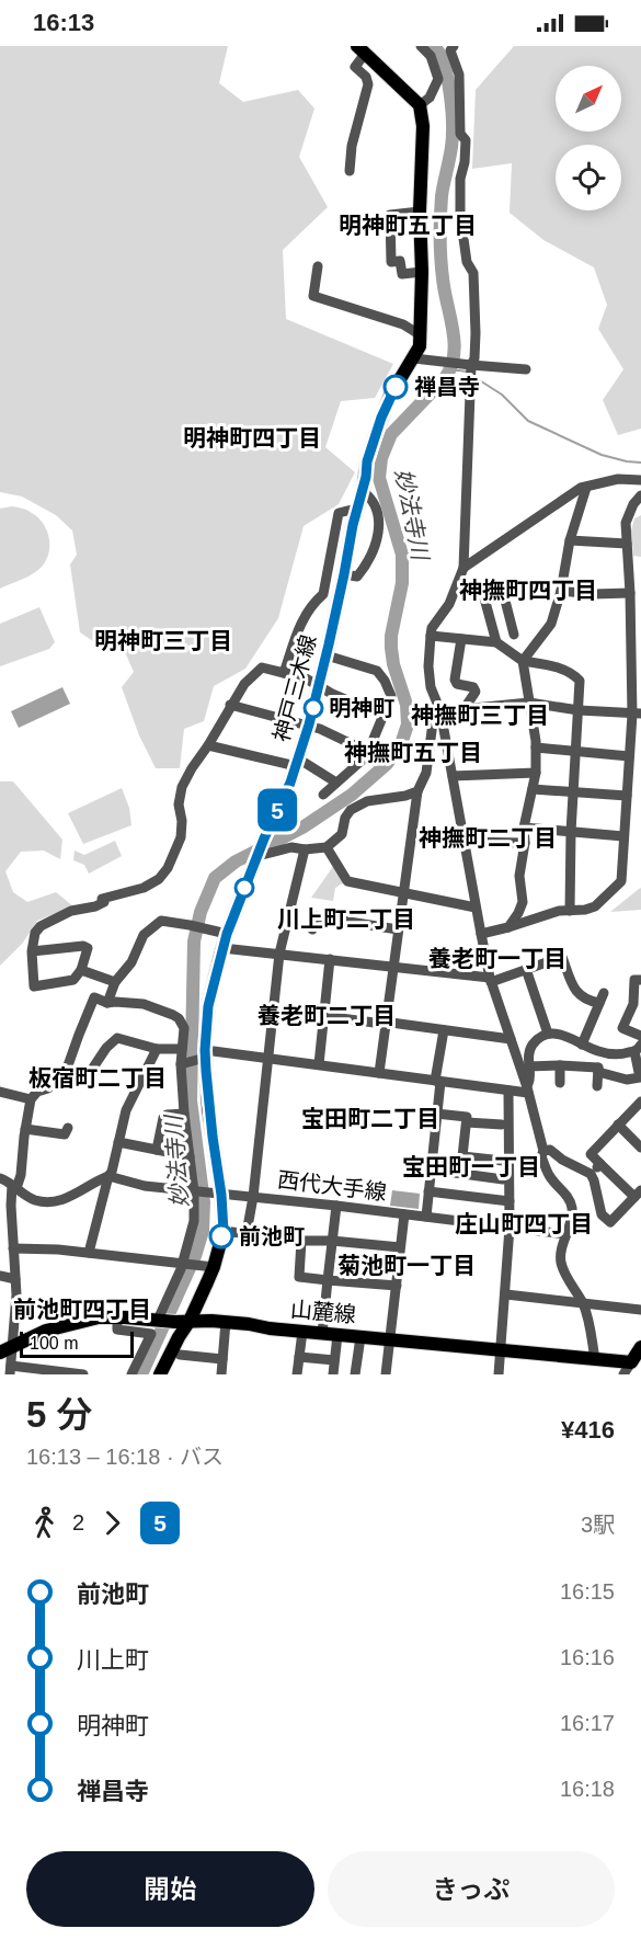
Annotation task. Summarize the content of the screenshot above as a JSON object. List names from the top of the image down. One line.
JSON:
{"streets":{"main road":["神戸三木線","山麓線"],"street":["西代大手線"]},"crossings":[["神戸三木線","西代大手線"],["神戸三木線","山麓線"]],"districts":["明神町五丁目","明神町四丁目","神撫町四丁目","明神町三丁目","神撫町三丁目","神撫町五丁目","神撫町二丁目","川上町二丁目","養老町一丁目","養老町二丁目","板宿町二丁目","宝田町二丁目","宝田町一丁目","庄山町四丁目","菊池町一丁目","前池町四丁目"],"water":["妙法寺川"],"places":["禅昌寺","明神町","前池町"],"lines":["bus line 5"],"scale_bar":"100 m","north":"top right","page":{"status":"16:13","on_map":"5","scale":"100 m","heading":["5 分","16:13 – 16:18 · バス","¥416"],"legs":["2","5","3駅"],"list":[{"name":"前池町","value":"16:15"},{"name":"川上町","value":"16:16"},{"name":"明神町","value":"16:17"},{"name":"禅昌寺","value":"16:18"}],"buttons":["開始","きっぷ"]}}
